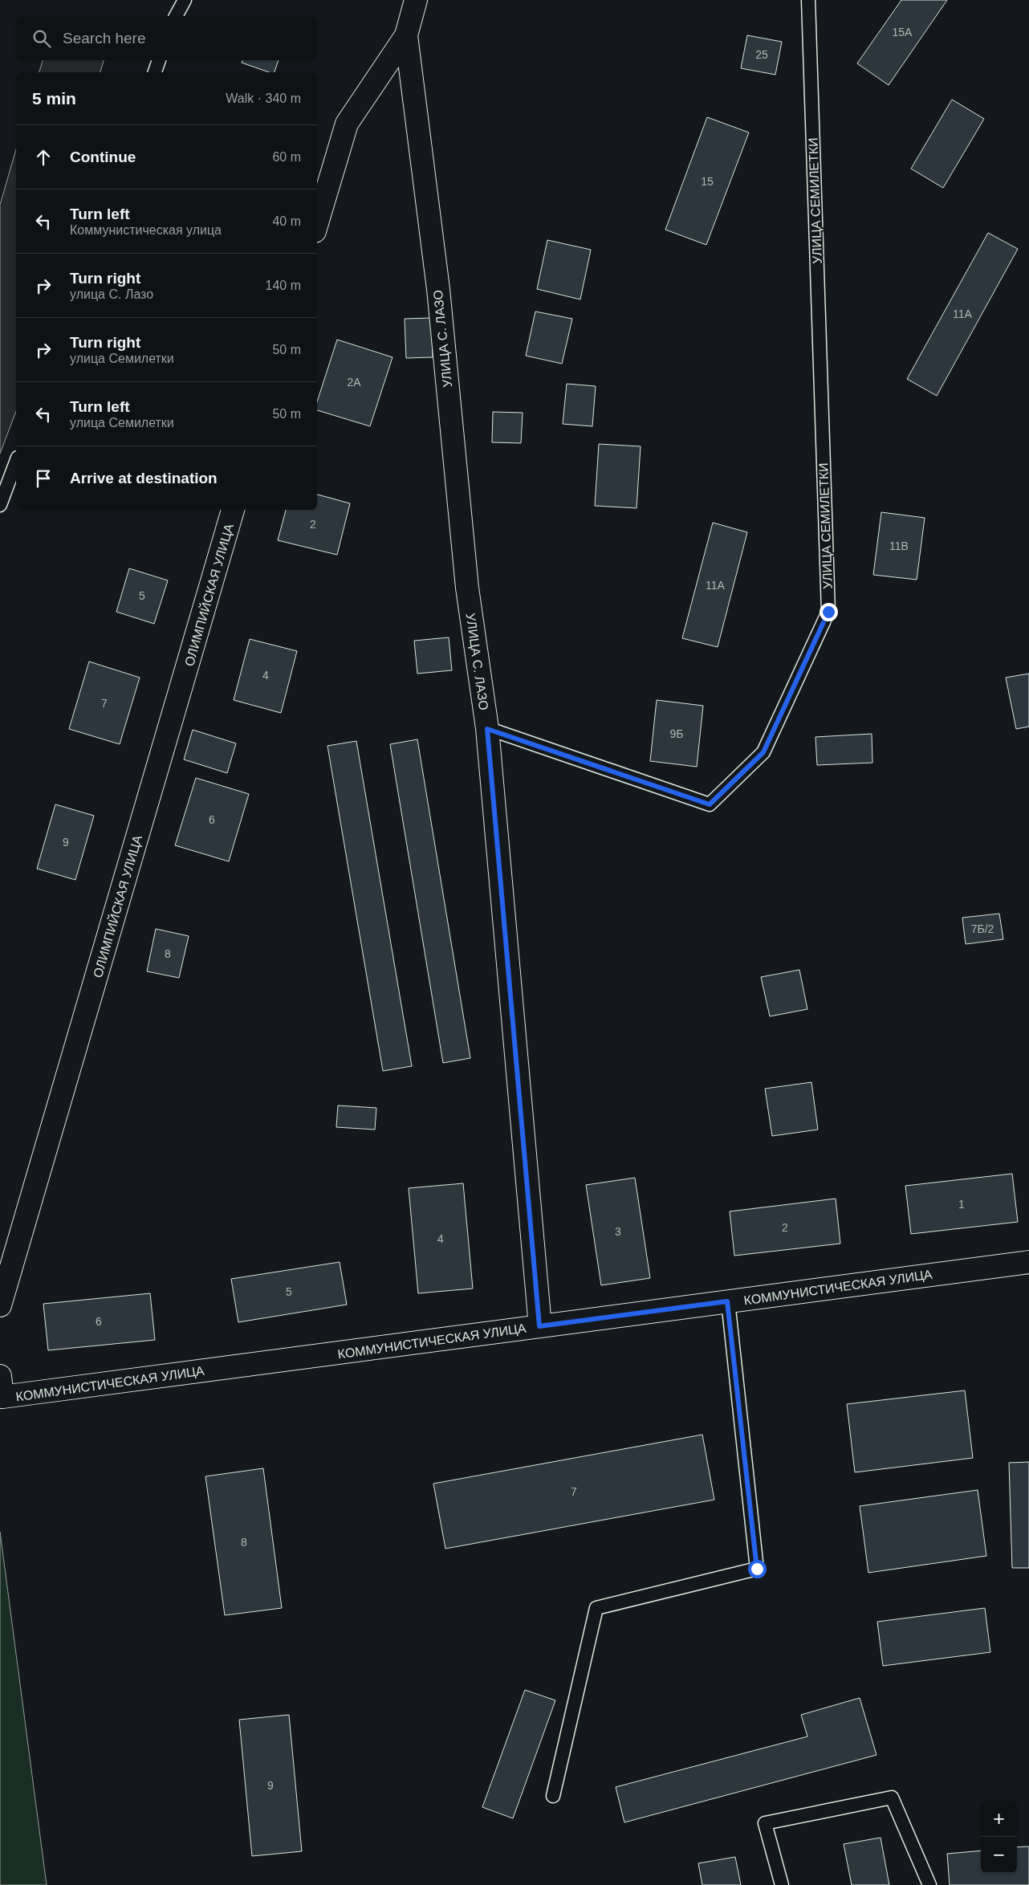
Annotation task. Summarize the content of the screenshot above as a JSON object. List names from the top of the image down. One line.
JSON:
{"streets":{"street":["УЛИЦА С. ЛАЗО","ОЛИМПИЙСКАЯ УЛИЦА","КОММУНИСТИЧЕСКАЯ УЛИЦА"],"lane":["УЛИЦА СЕМИЛЕТКИ"]},"crossings":[["УЛИЦА СЕМИЛЕТКИ","УЛИЦА С. ЛАЗО"],["УЛИЦА С. ЛАЗО","КОММУНИСТИЧЕСКАЯ УЛИЦА"]],"house_numbers":["15А","25","15","11А","2А","2","11В","11А","5","4","7","9Б","6","9","7Б/2","8","1","2","3","4","5","6","7","8","9"],"page":{"search":"Search here","heading":["5 min","Walk · 340 m"],"list":[["Continue","60 m"],["Turn left","Коммунистическая улица","40 m"],["Turn right","улица С. Лазо","140 m"],["Turn right","улица Семилетки","50 m"],["Turn left","улица Семилетки","50 m"],"Arrive at destination"],"map_buttons":["+","−"]}}
